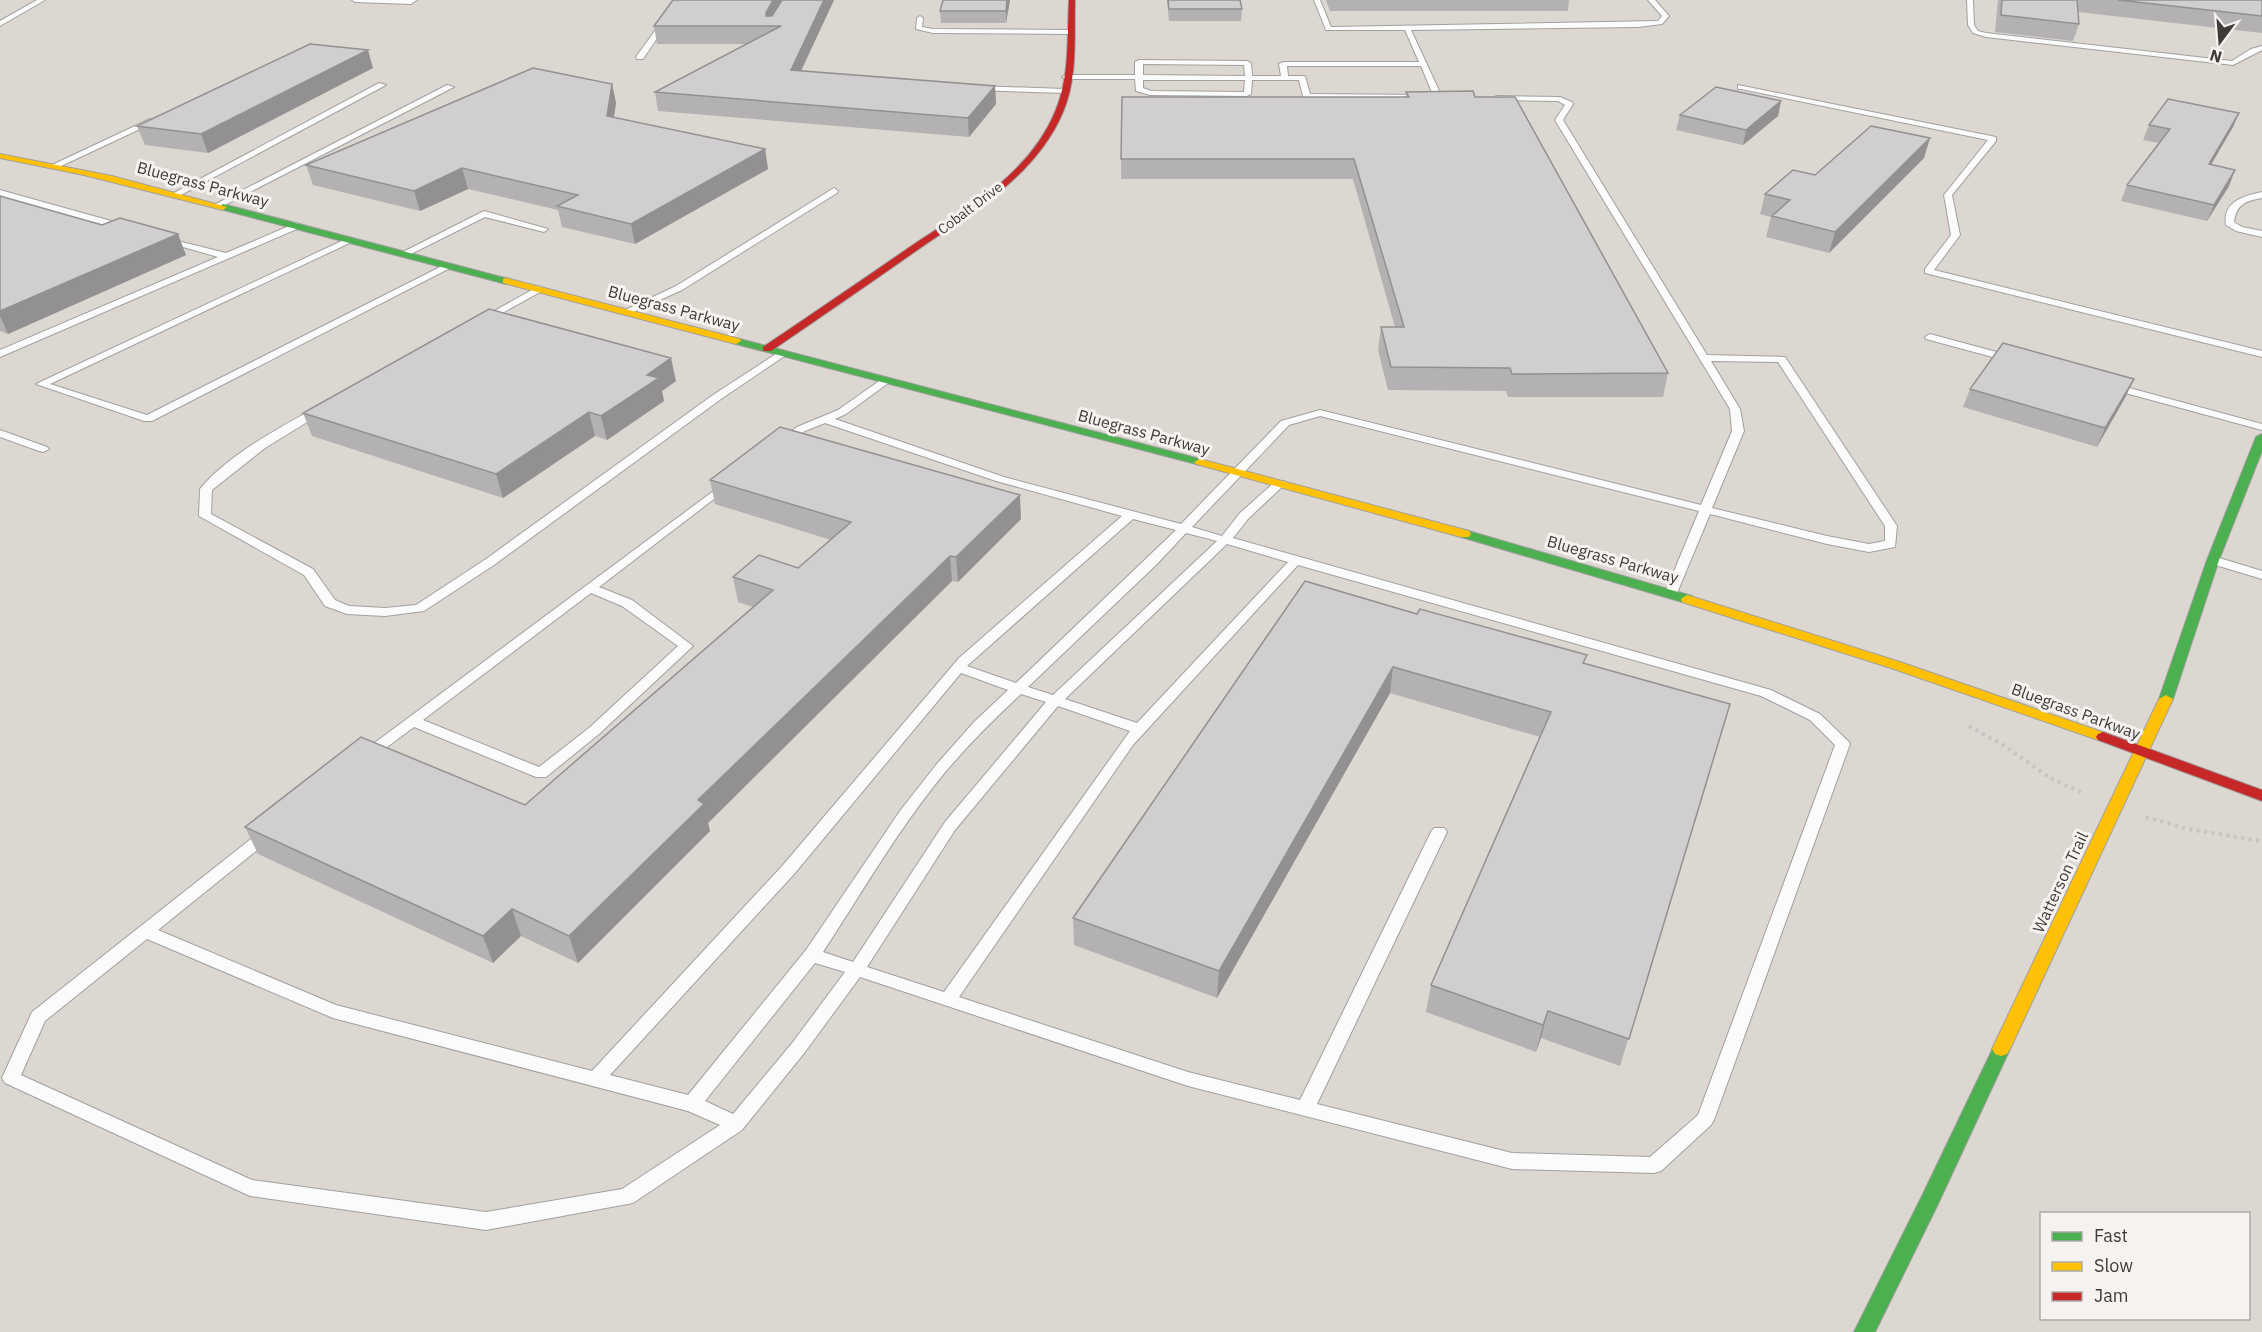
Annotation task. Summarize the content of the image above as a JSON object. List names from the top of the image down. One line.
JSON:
{"streets":{"street":["Bluegrass Parkway","Cobalt Drive","Watterson Trail"]},"crossings":[["Bluegrass Parkway","Cobalt Drive"],["Bluegrass Parkway","Watterson Trail"]],"legend":["Fast","Slow","Jam"],"north":"bottom"}
